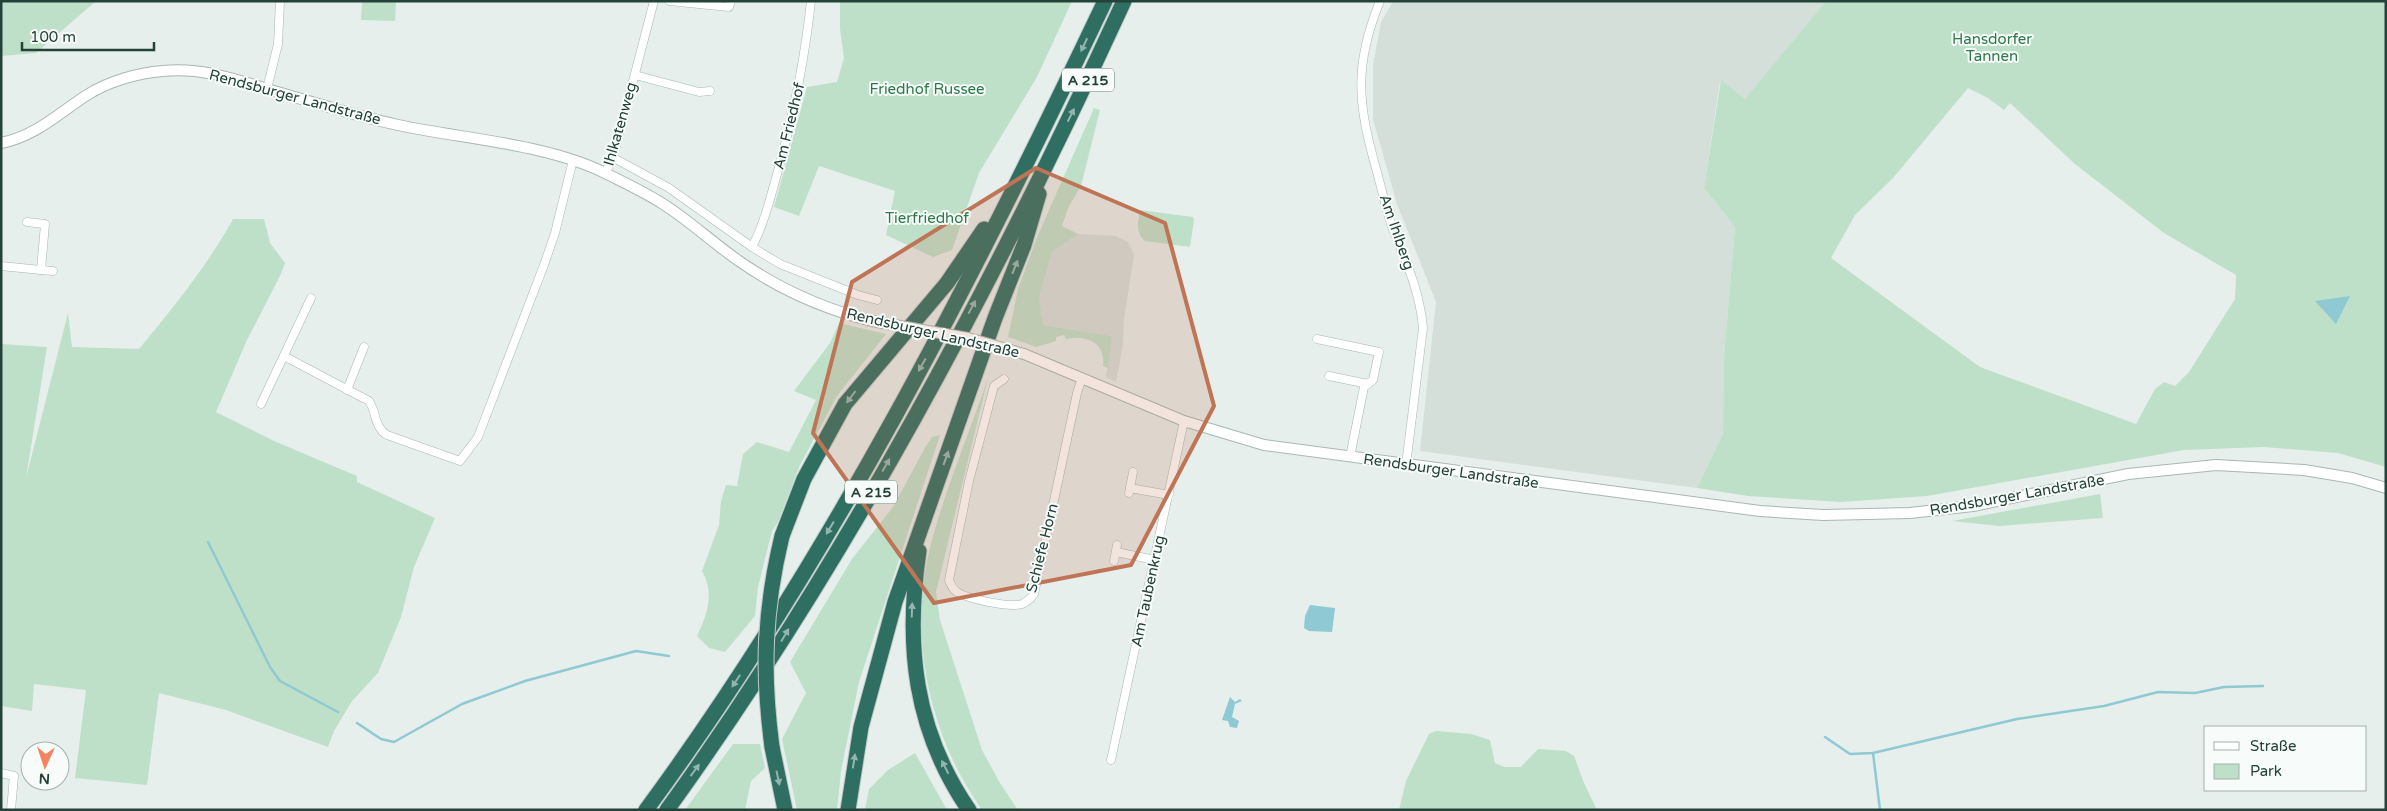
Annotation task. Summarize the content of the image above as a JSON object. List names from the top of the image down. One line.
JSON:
{"streets":{"highway":["A 215"],"street":["Rendsburger Landstraße","Ihlkatenweg","Am Friedhof","Am Ihlberg","Schiefe Horn","Am Taubenkrug"]},"crossings":[["Rendsburger Landstraße","Ihlkatenweg"],["Rendsburger Landstraße","Am Friedhof"],["Rendsburger Landstraße","Am Ihlberg"],["Rendsburger Landstraße","Schiefe Horn"],["Rendsburger Landstraße","Am Taubenkrug"]],"parks":["Hansdorfer Tannen","Friedhof Russee","Tierfriedhof"],"legend":["Straße","Park"],"scale_bar":"100 m","north":"bottom"}
